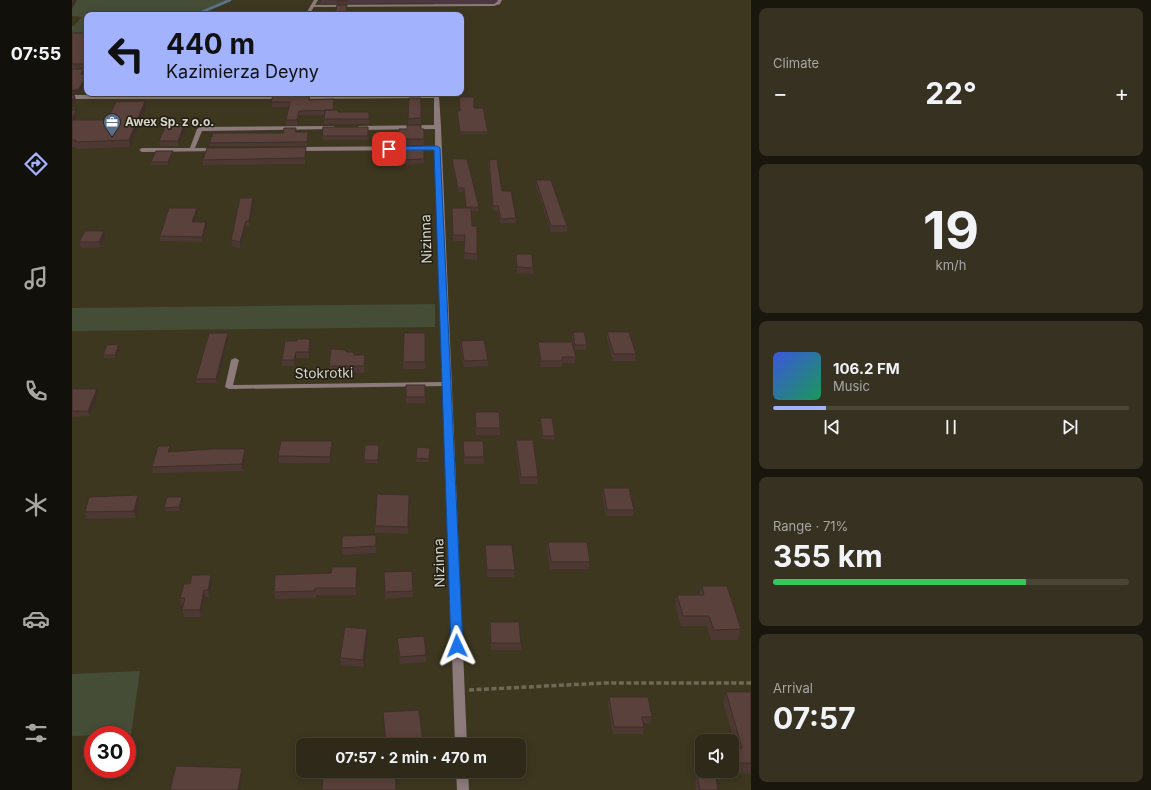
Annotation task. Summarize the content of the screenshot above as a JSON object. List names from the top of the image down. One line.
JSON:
{"streets":{"street":["Nizinna","Stokrotki"]},"crossings":[["Nizinna","Stokrotki"]],"places":{"office":["Awex Sp. z o.o."]},"page":{"tabs":"07:55","tile":["Climate",["19","km/h"],["Range · 71%","355 km"],["Arrival","07:57"]],"turn":["440 m","Kazimierza Deyny"],"heat":["−","22°","+"],"song":["106.2 FM","Music"],"limit":"30","trip":"07:57 · 2 min · 470 m"}}
